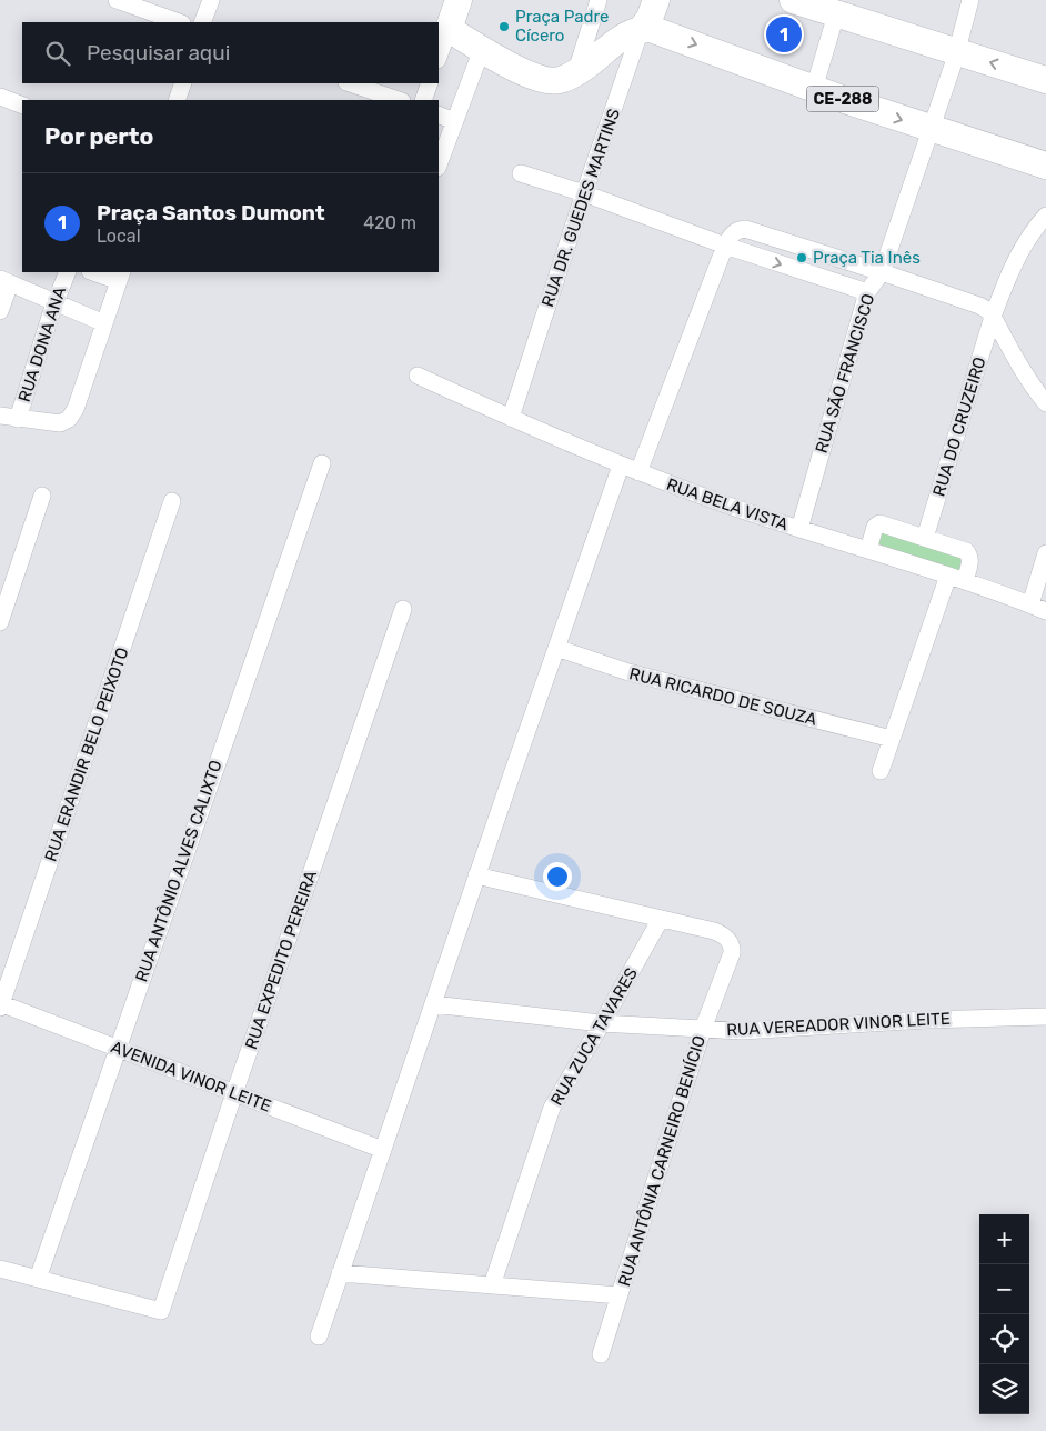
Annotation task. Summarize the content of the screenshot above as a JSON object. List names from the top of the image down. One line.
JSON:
{"streets":{"main road":["CE-288","RUA DR. GUEDES MARTINS"],"street":["RUA DONA ANA","RUA SÃO FRANCISCO","RUA DO CRUZEIRO","RUA BELA VISTA","RUA RICARDO DE SOUZA","RUA ERANDIR BELO PEIXOTO","RUA ANTÔNIO ALVES CALIXTO","RUA EXPEDITO PEREIRA","RUA VEREADOR VINOR LEITE","RUA ZUCA TAVARES","AVENIDA VINOR LEITE","RUA ANTÔNIA CARNEIRO BENÍCIO"]},"crossings":[["CE-288","RUA DR. GUEDES MARTINS"],["CE-288","RUA SÃO FRANCISCO"],["RUA DR. GUEDES MARTINS","RUA BELA VISTA"],["RUA SÃO FRANCISCO","RUA BELA VISTA"],["RUA ERANDIR BELO PEIXOTO","AVENIDA VINOR LEITE"],["RUA ANTÔNIO ALVES CALIXTO","RUA EXPEDITO PEREIRA"],["RUA ANTÔNIO ALVES CALIXTO","AVENIDA VINOR LEITE"],["RUA EXPEDITO PEREIRA","AVENIDA VINOR LEITE"],["RUA VEREADOR VINOR LEITE","RUA ZUCA TAVARES"],["RUA VEREADOR VINOR LEITE","RUA ANTÔNIA CARNEIRO BENÍCIO"],["RUA ZUCA TAVARES","RUA ANTÔNIA CARNEIRO BENÍCIO"]],"places":["Praça Padre Cícero","Praça Tia Inês"],"page":{"pins":"1","search":"Pesquisar aqui","heading":"Por perto","list":[{"mark":"1","name":"Praça Santos Dumont","note":"Local","value":"420 m"}],"map_buttons":["+","−"]}}
